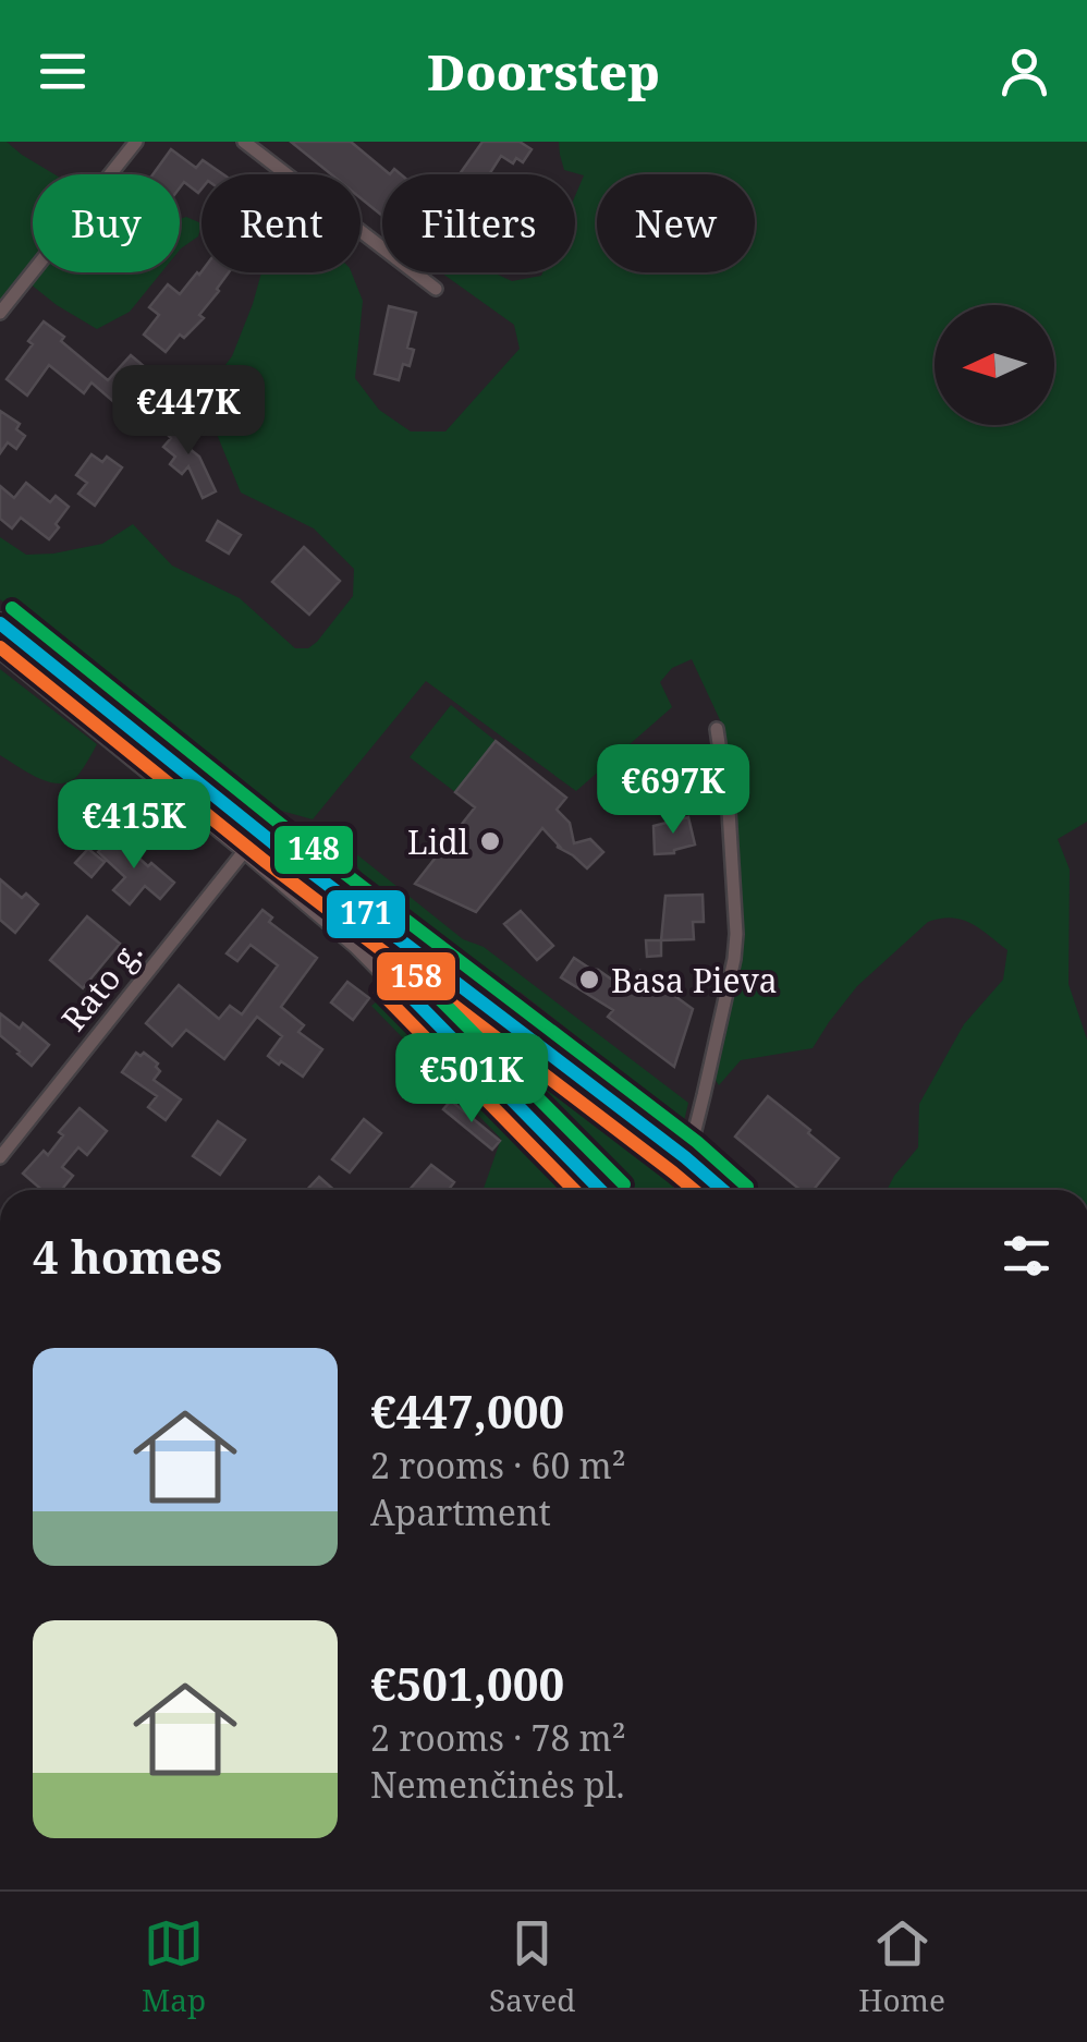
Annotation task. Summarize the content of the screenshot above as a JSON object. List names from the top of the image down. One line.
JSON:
{"streets":{"street":["Rato g."]},"places":["Lidl","Basa Pieva"],"lines":["transit line 148","transit line 171","transit line 158"],"north":"left","page":{"header":"Doorstep","chip":["Buy","Rent","Filters","New"],"price":["€447K","€697K","€415K","€501K"],"heading":"4 homes","list":[{"name":"€447,000","note":"2 rooms · 60 m² · Apartment"},{"name":"€501,000","note":"2 rooms · 78 m² · Nemenčinės pl."}],"tabs":["Map","Saved","Home"]}}
